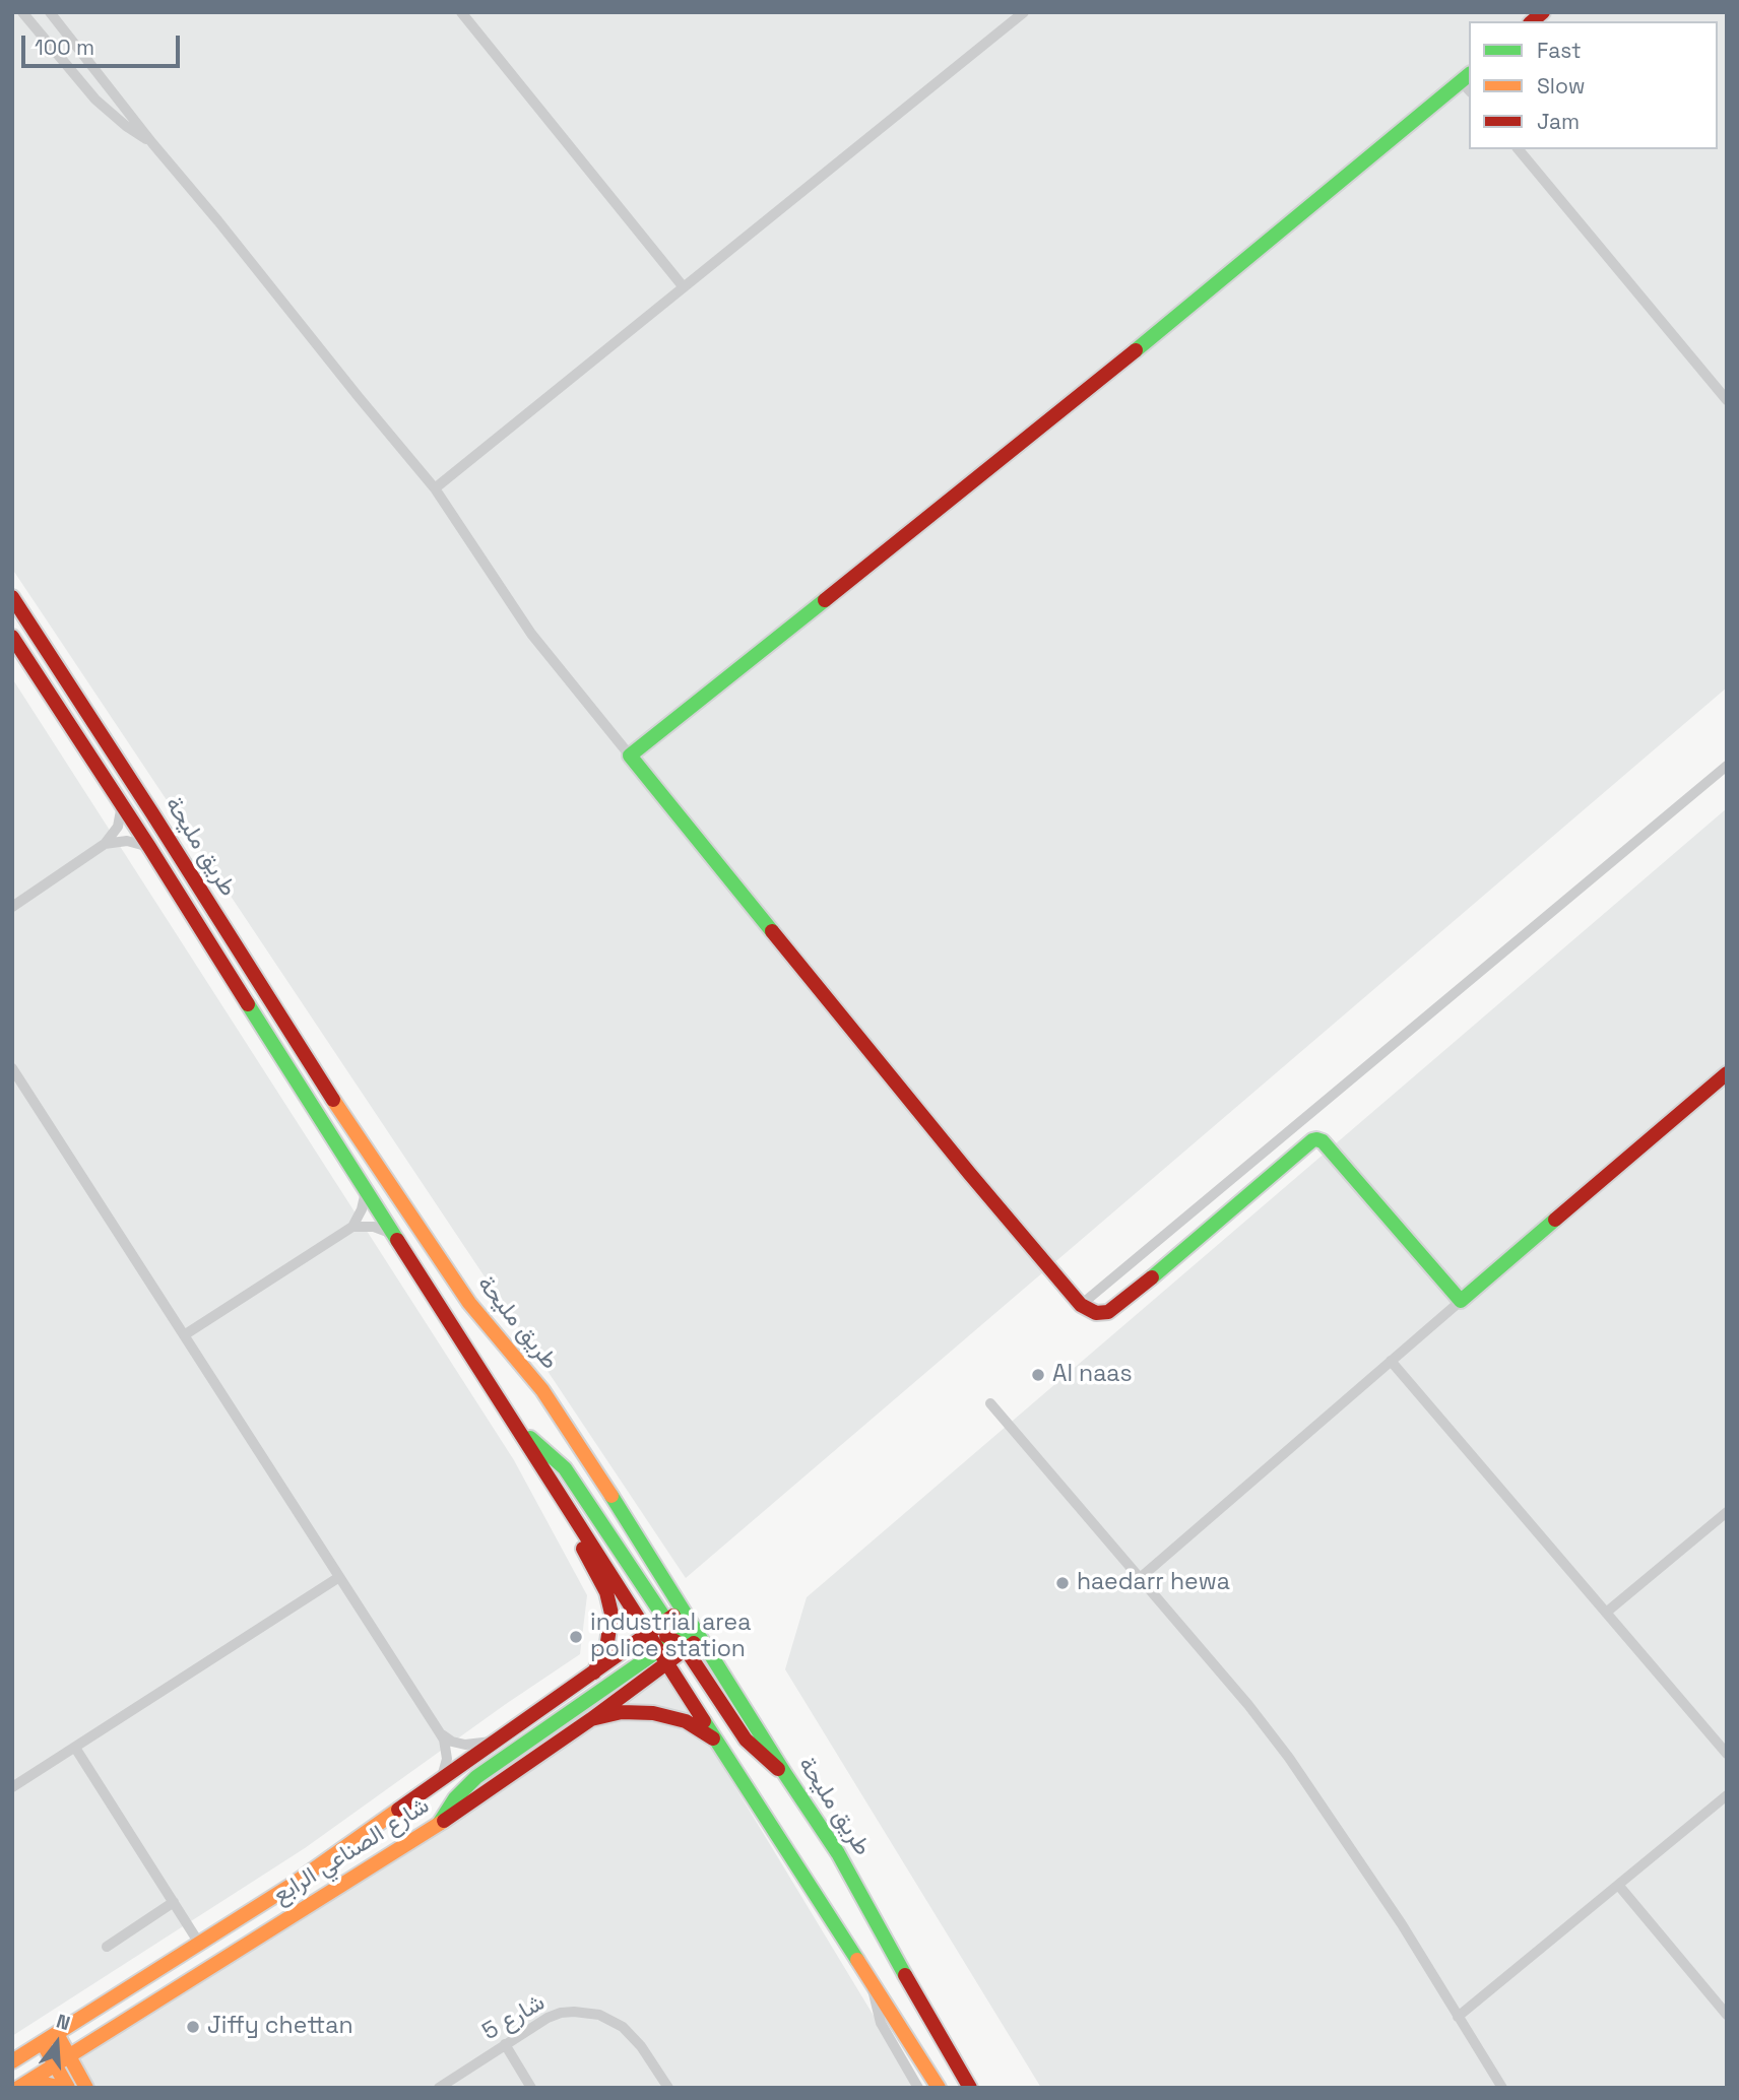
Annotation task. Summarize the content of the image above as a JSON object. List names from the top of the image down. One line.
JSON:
{"streets":{"main road":["طريق مليحة","شارع الصناعي الرابع"],"street":["شارع 5"]},"crossings":[["طريق مليحة","شارع الصناعي الرابع"]],"places":["Al naas","haedarr hewa","industrial area police station","Jiffy chettan"],"legend":["Fast","Slow","Jam"],"scale_bar":"100 m","north":"top"}
